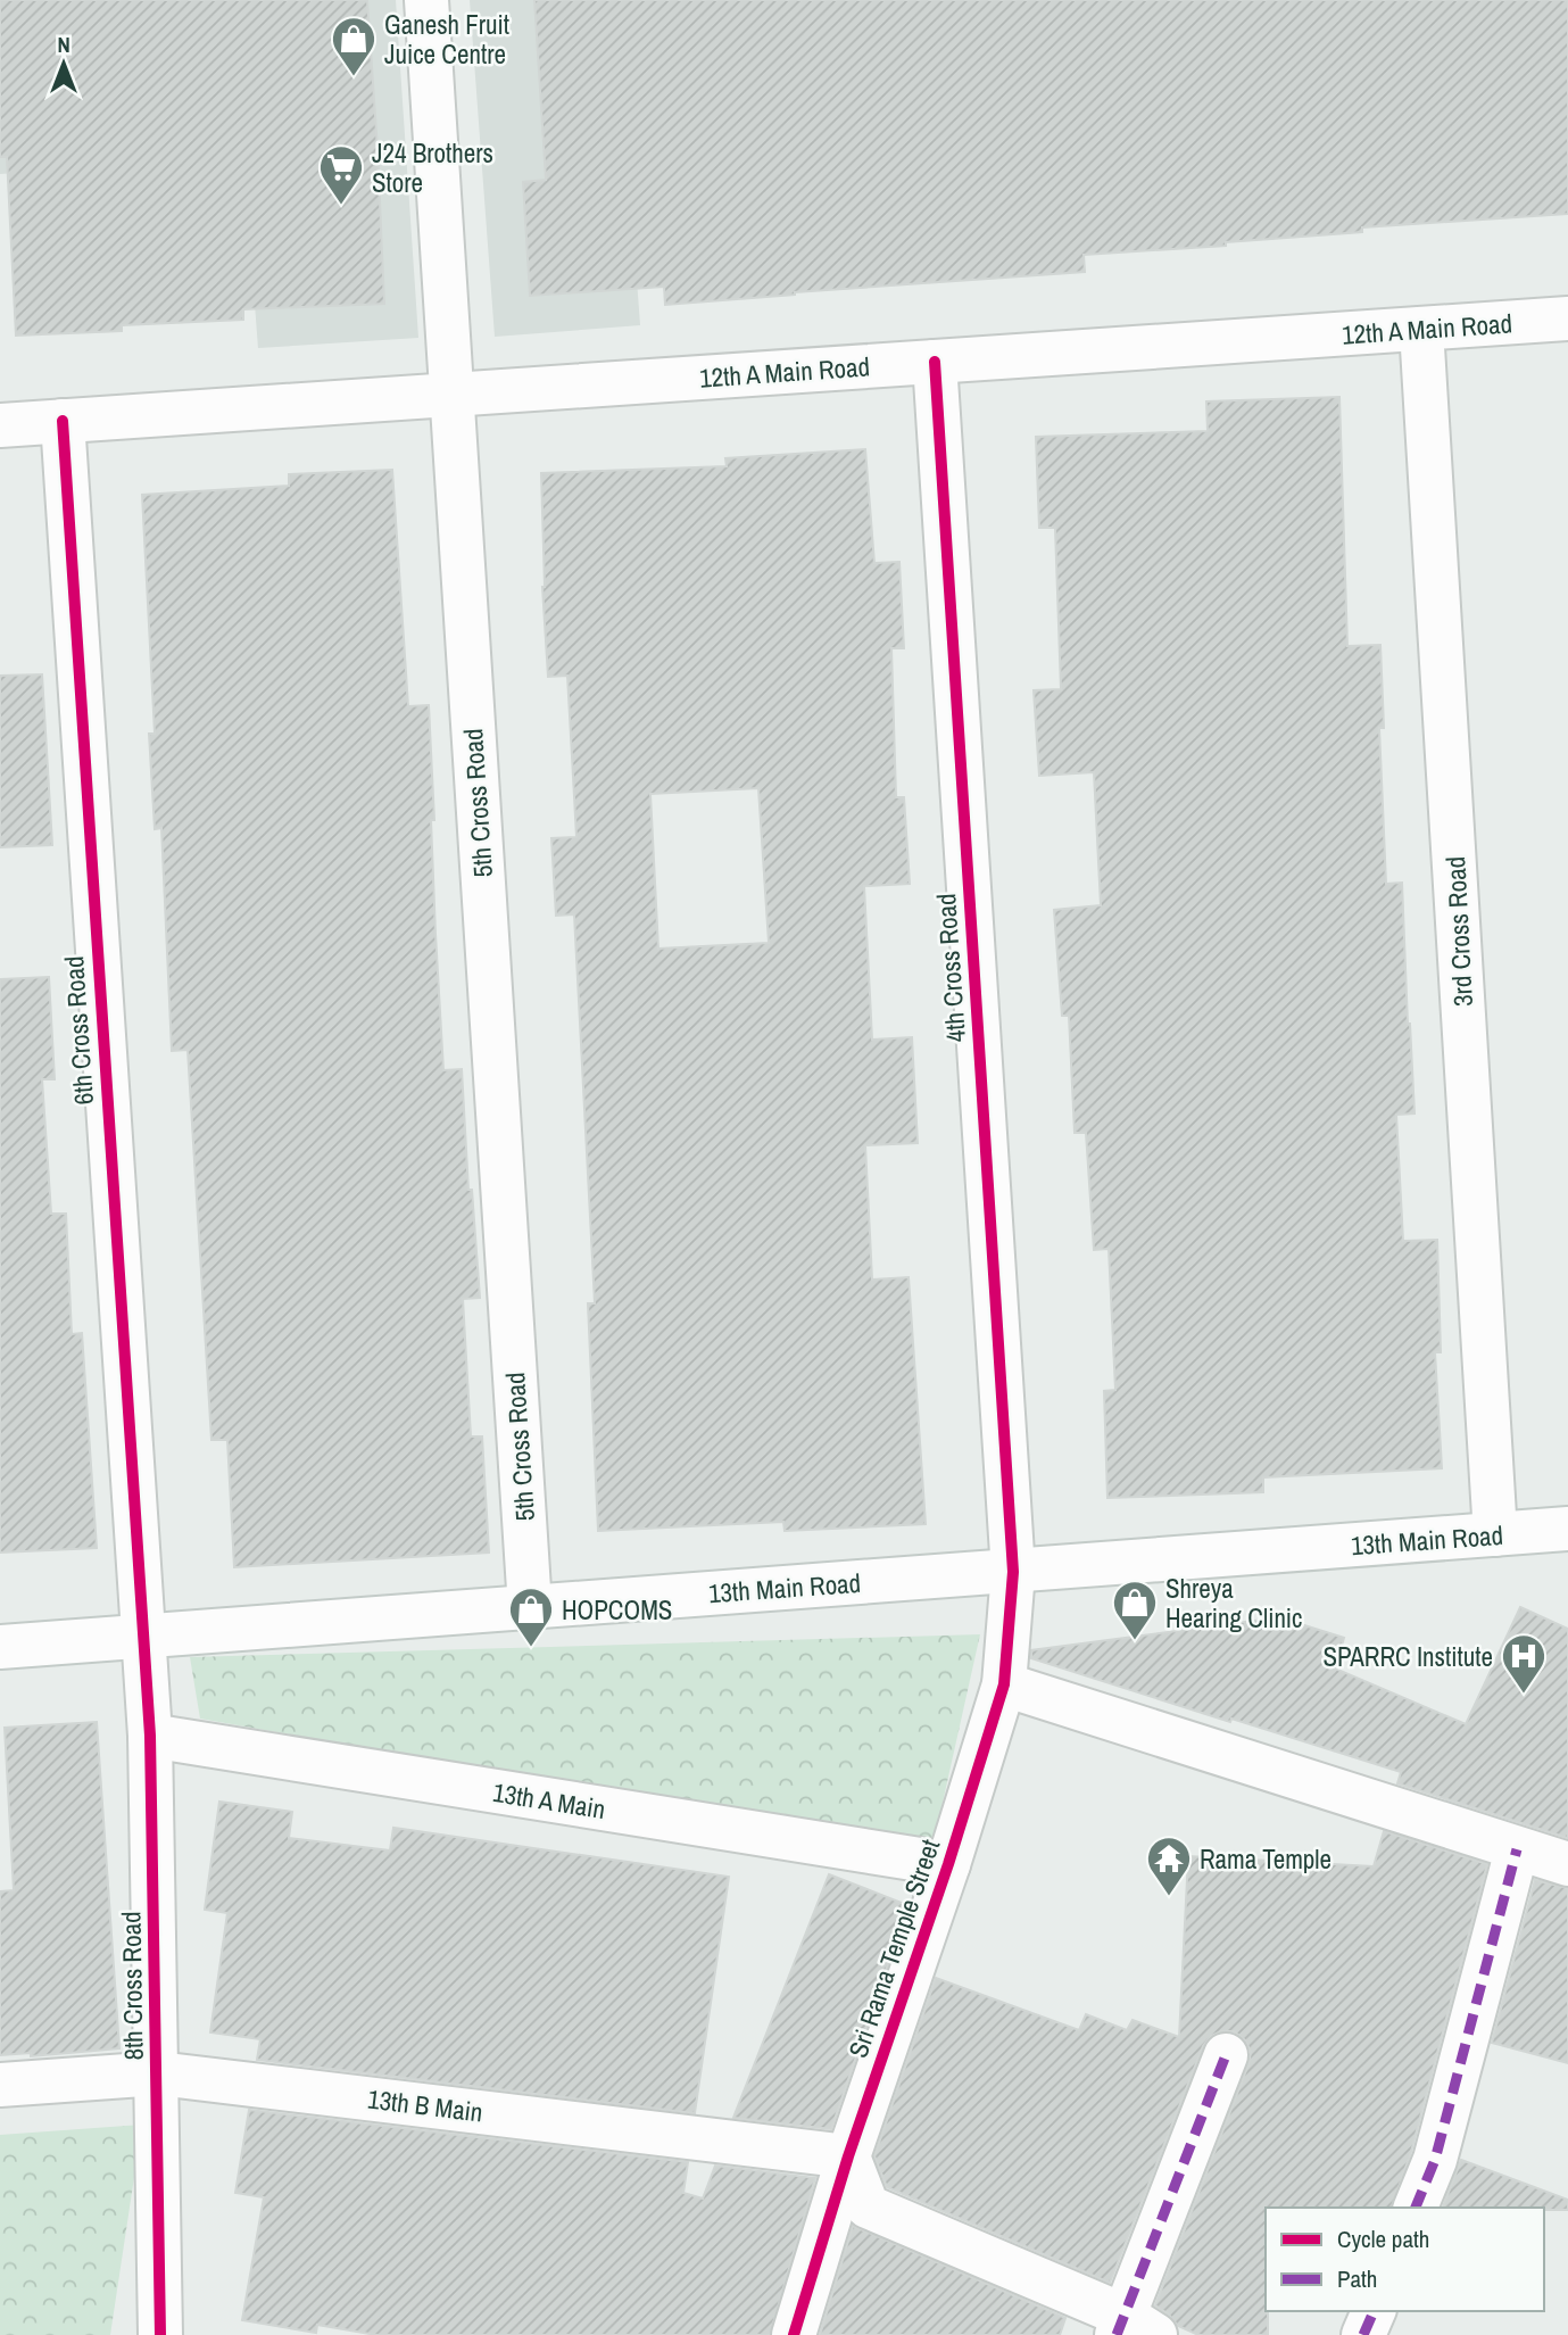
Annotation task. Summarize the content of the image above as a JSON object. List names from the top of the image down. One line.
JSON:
{"streets":{"street":["12th A Main Road","5th Cross Road","3rd Cross Road","4th Cross Road","6th Cross Road","13th Main Road","13th A Main","Sri Rama Temple Street","8th Cross Road","13th B Main"]},"crossings":[["12th A Main Road","5th Cross Road"],["12th A Main Road","3rd Cross Road"],["12th A Main Road","4th Cross Road"],["12th A Main Road","6th Cross Road"],["5th Cross Road","13th Main Road"],["3rd Cross Road","13th Main Road"],["4th Cross Road","13th Main Road"],["4th Cross Road","Sri Rama Temple Street"],["6th Cross Road","13th Main Road"],["6th Cross Road","8th Cross Road"],["13th Main Road","Sri Rama Temple Street"],["13th Main Road","8th Cross Road"],["13th A Main","Sri Rama Temple Street"],["13th A Main","8th Cross Road"],["Sri Rama Temple Street","13th B Main"],["8th Cross Road","13th B Main"]],"places":{"shop":["Ganesh Fruit Juice Centre","Shreya Hearing Clinic","HOPCOMS"],"supermarket":["J24 Brothers Store"],"hospital":["SPARRC Institute"],"temple":["Rama Temple"]},"legend":["Cycle path","Path"],"north":"top"}
